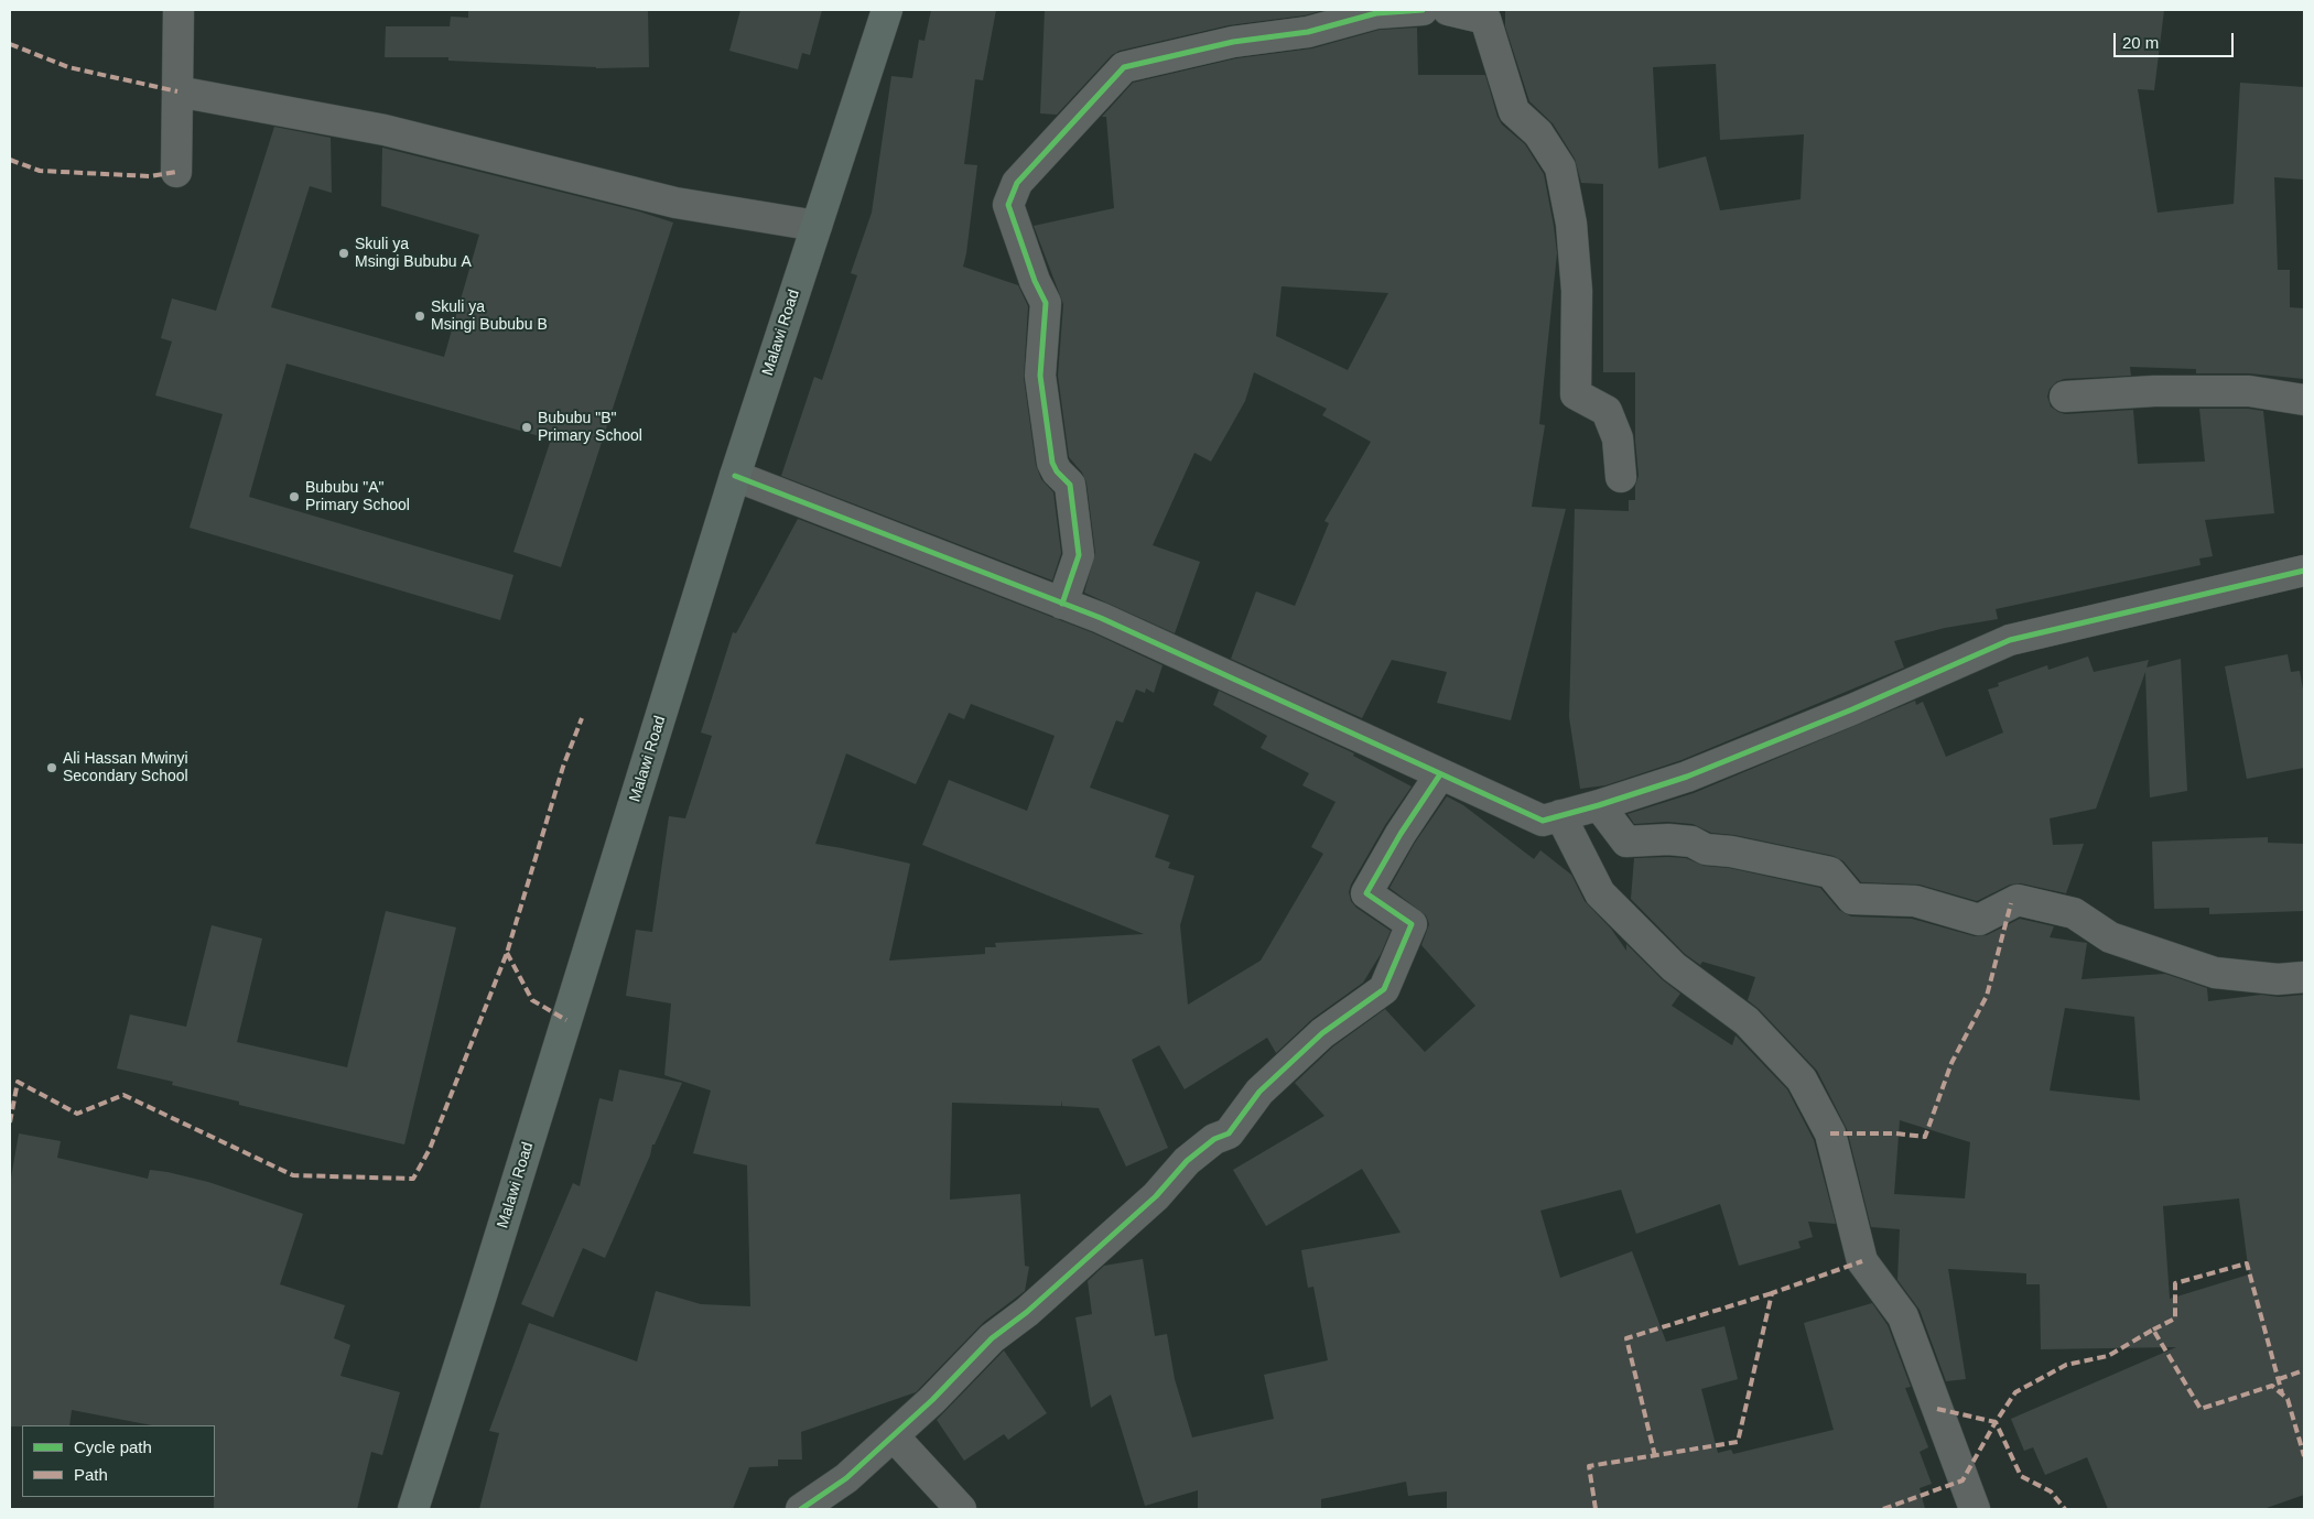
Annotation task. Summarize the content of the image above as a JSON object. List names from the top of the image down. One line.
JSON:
{"streets":{"main road":["Malawi Road"]},"places":["Skuli ya Msingi Bububu A","Skuli ya Msingi Bububu B","Bububu \"B\" Primary School","Bububu \"A\" Primary School","Ali Hassan Mwinyi Secondary School"],"legend":["Cycle path","Path"],"scale_bar":"20 m"}
